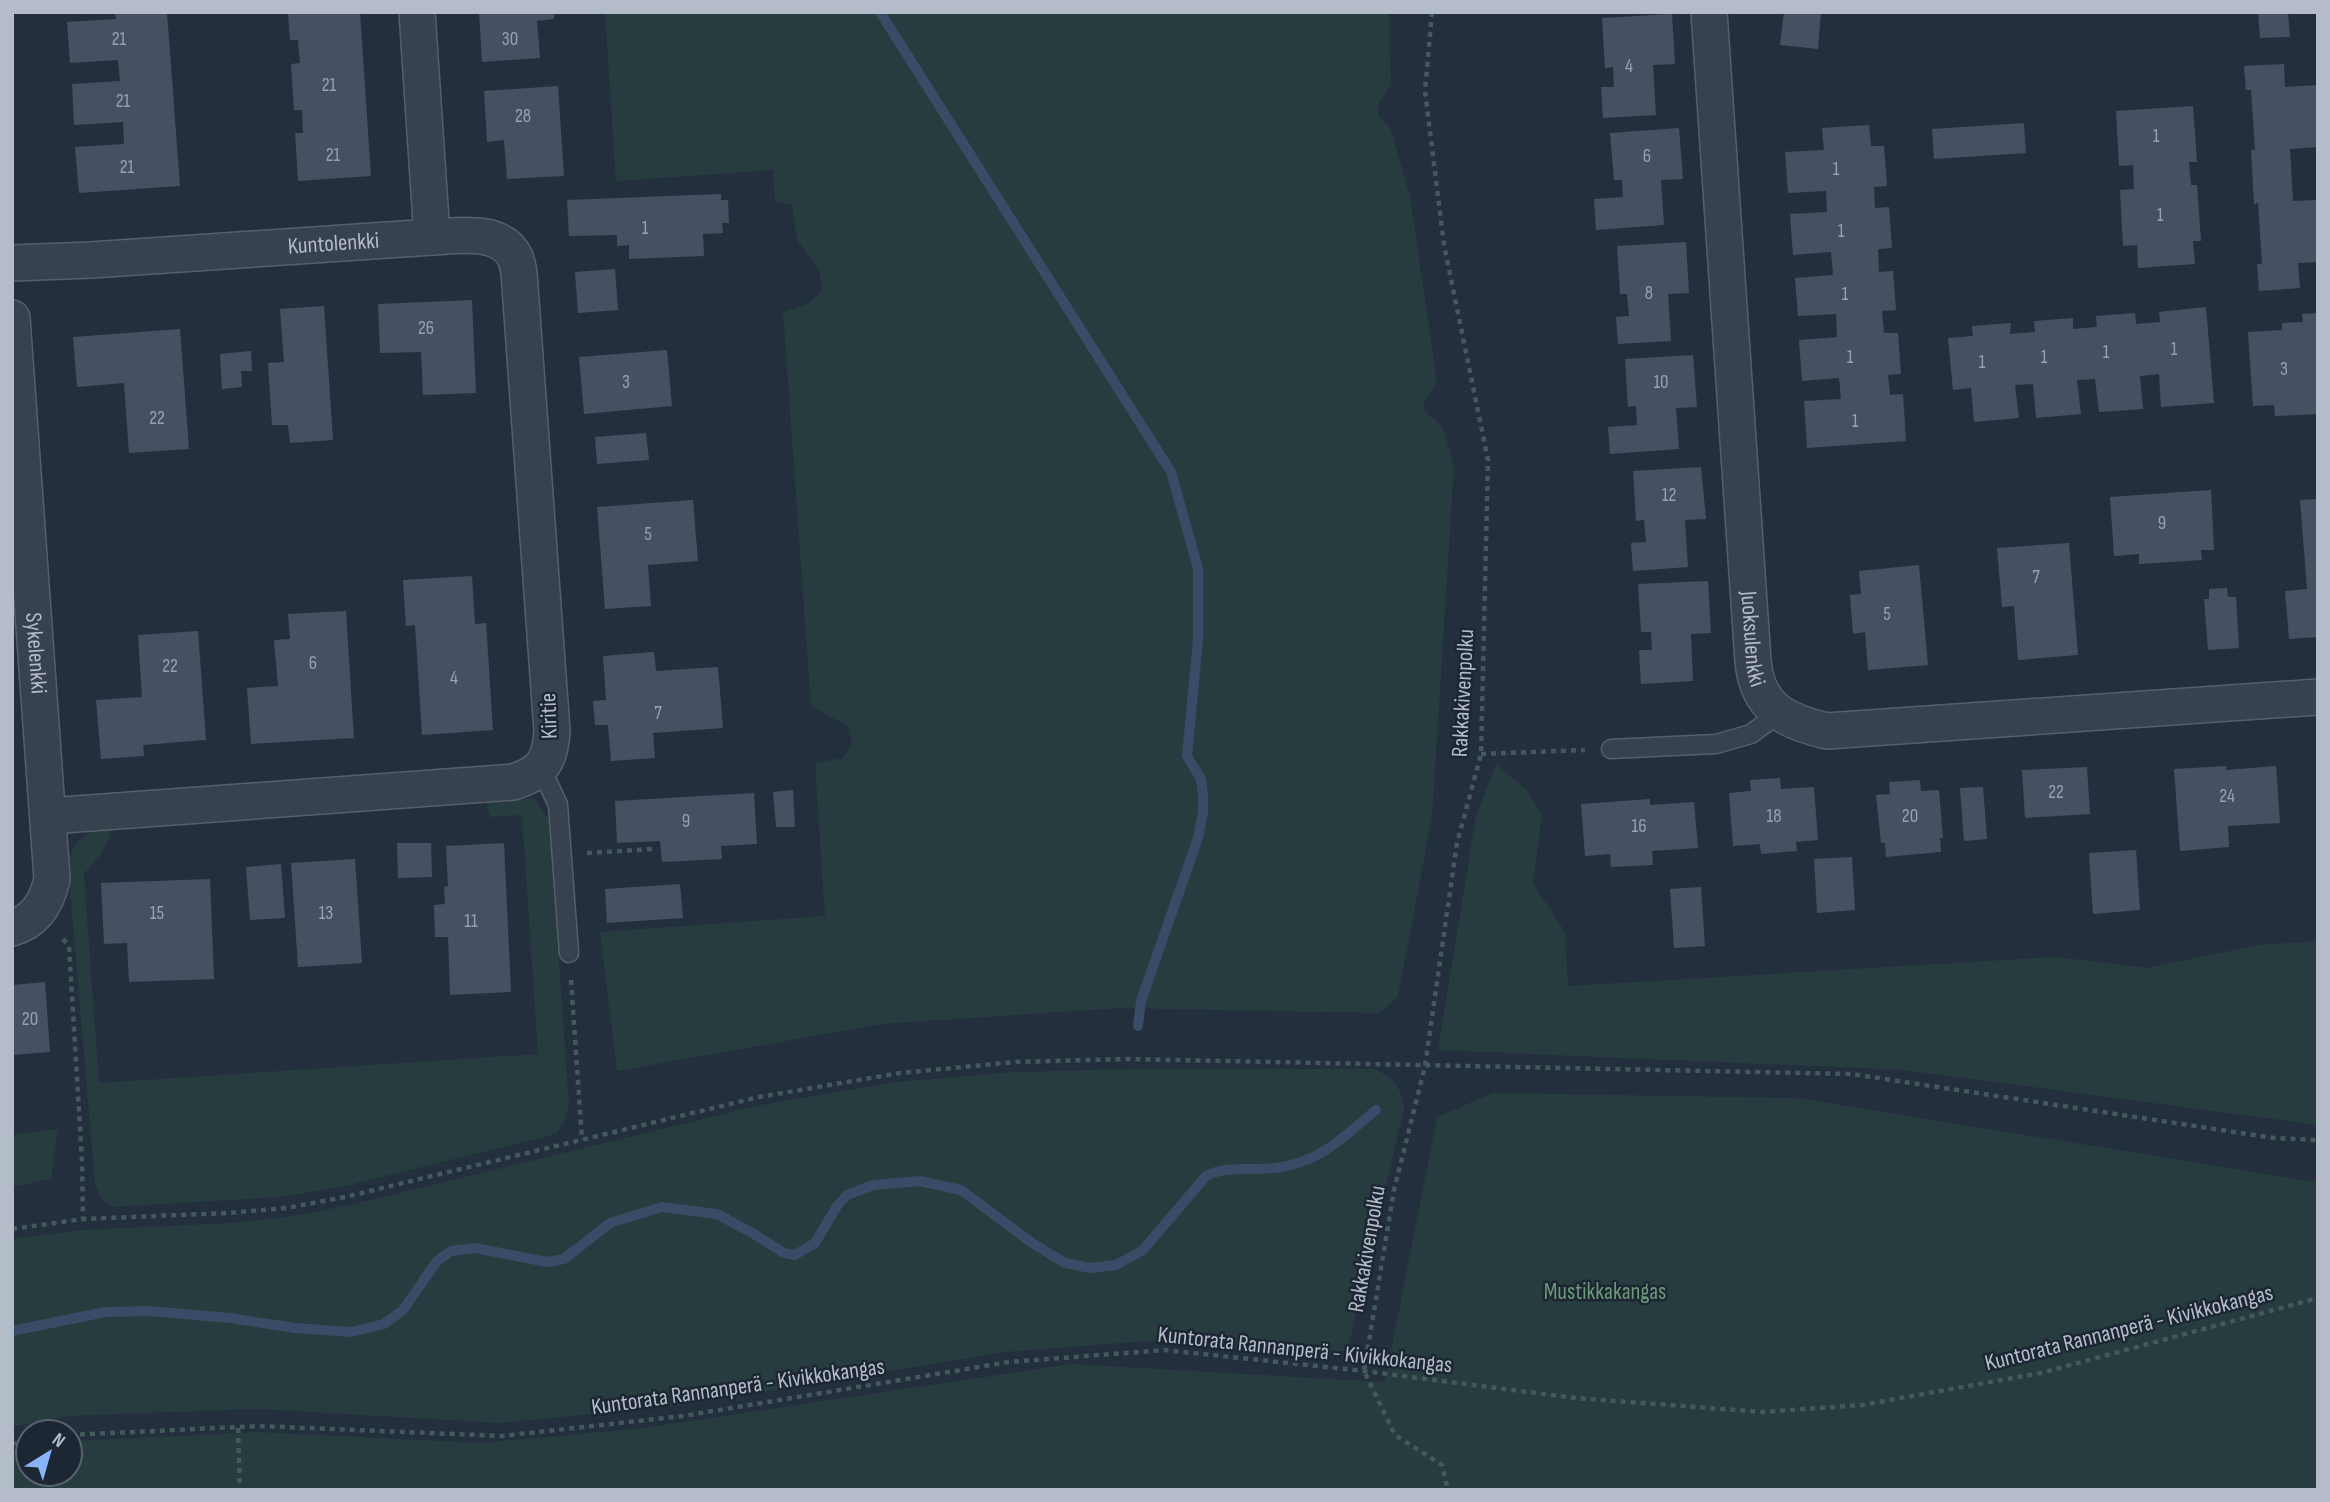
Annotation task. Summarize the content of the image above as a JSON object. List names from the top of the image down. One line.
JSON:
{"streets":{"street":["Kuntolenkki","Juoksulenkki","Sykelenkki","Kiritie"],"path":["Rakkakivenpolku","Kuntorata Rannanperä - Kivikkokangas"]},"crossings":[["Kuntolenkki","Kiritie"],["Sykelenkki","Kiritie"],["Rakkakivenpolku","Kuntorata Rannanperä - Kivikkokangas"]],"parks":["Mustikkakangas"],"house_numbers":["21","30","4","21","21","28","1","21","6","21","1","1","1","1","8","1","26","1","1","1","1","1","3","3","10","22","1","12","9","5","7","5","6","22","4","7","22","24","18","20","9","16","15","13","11","20"],"north":"top right"}
